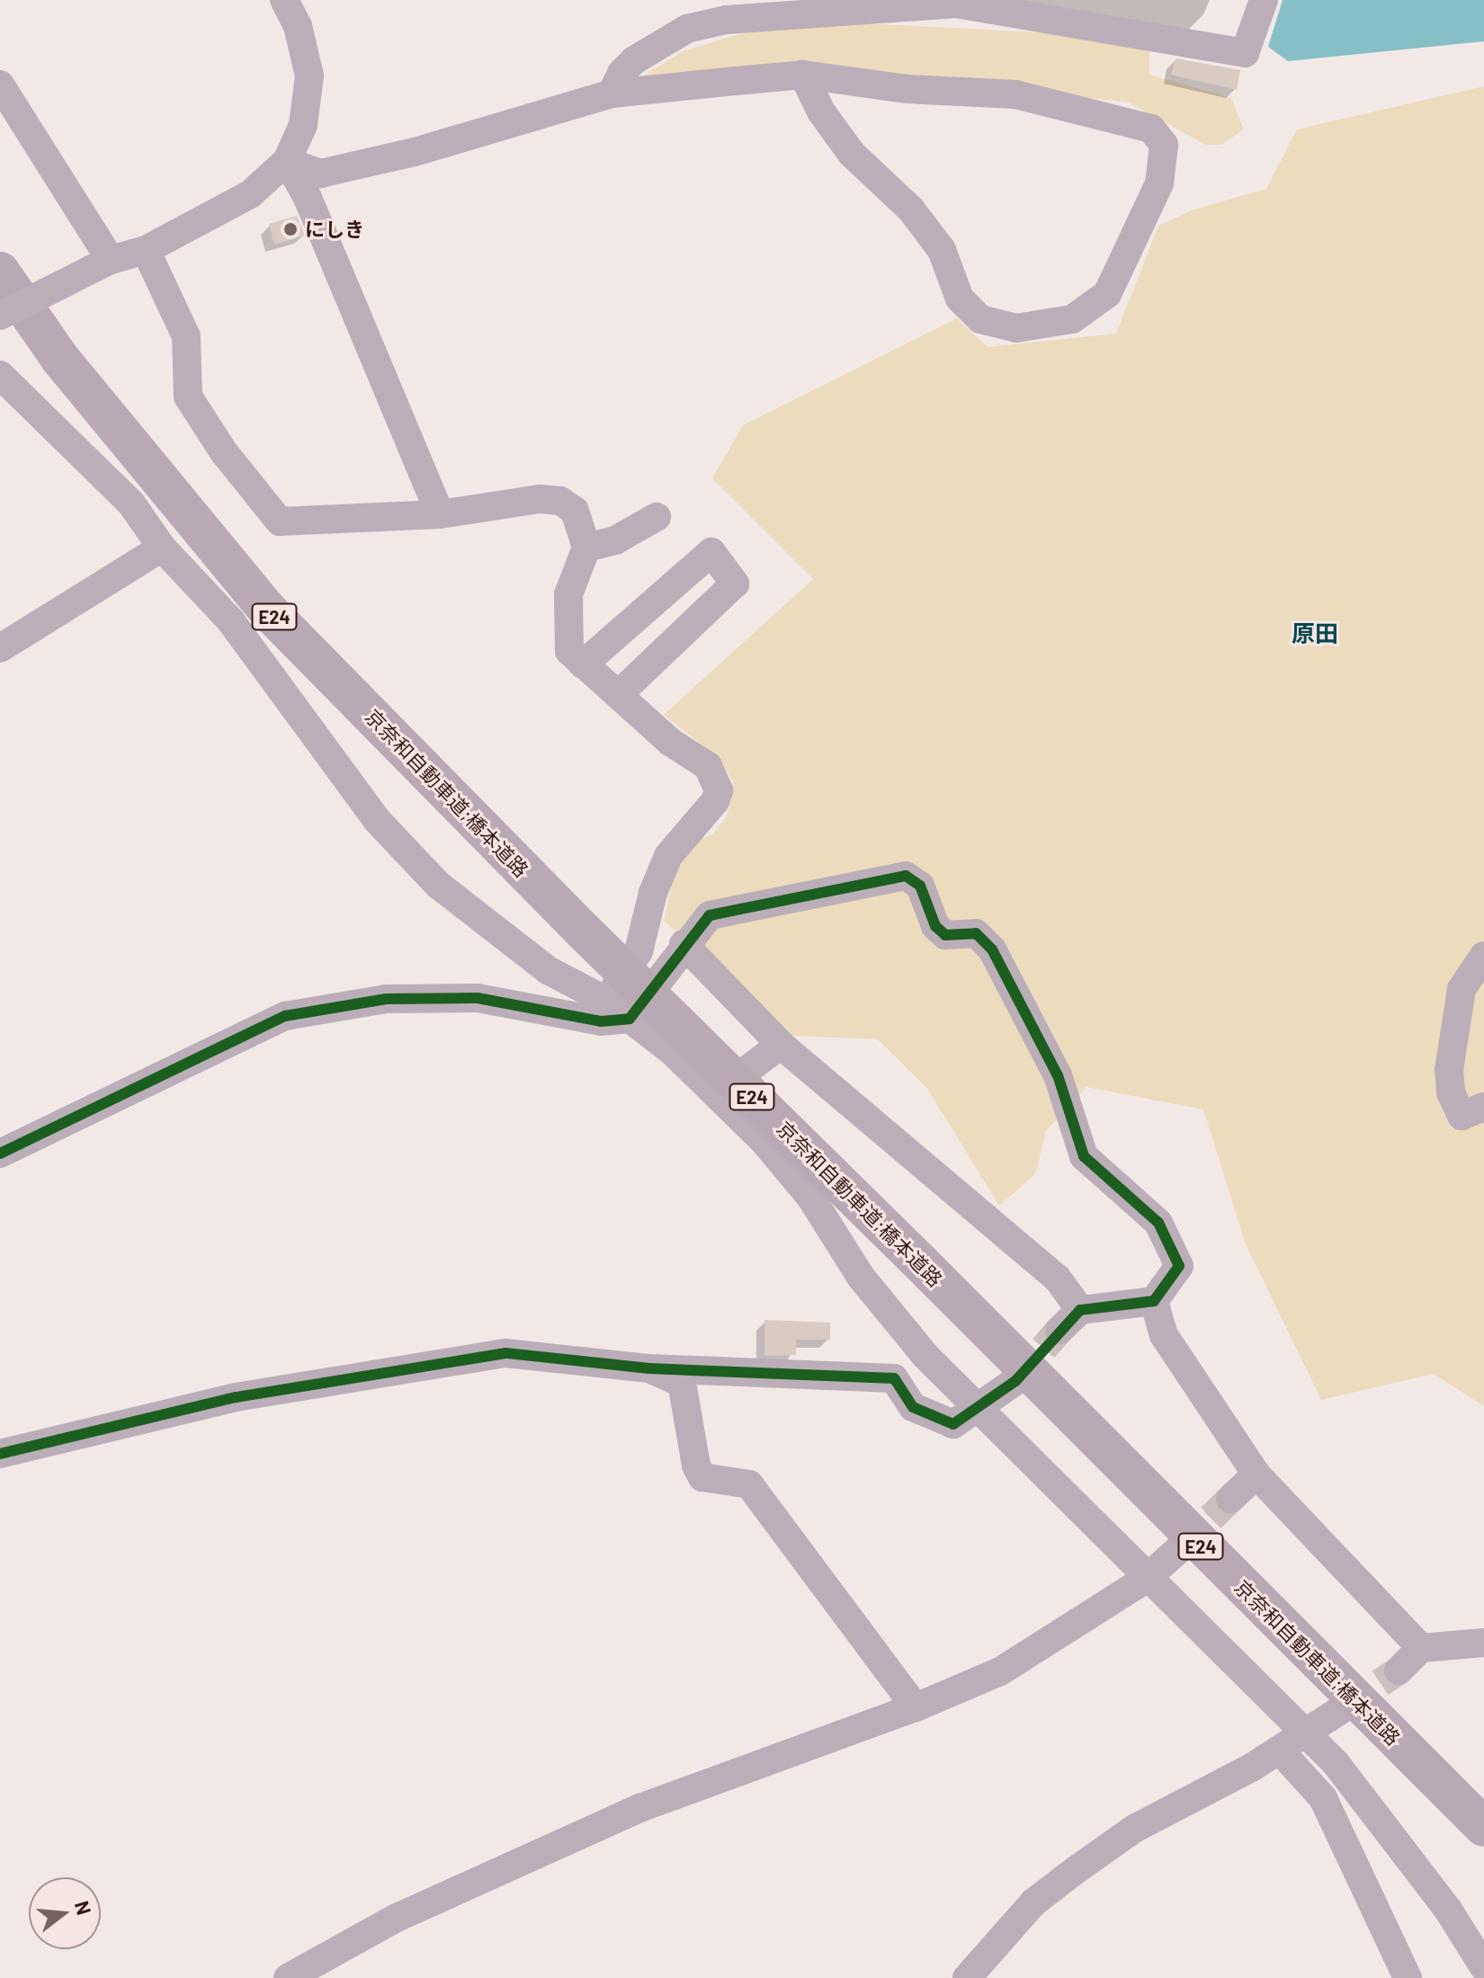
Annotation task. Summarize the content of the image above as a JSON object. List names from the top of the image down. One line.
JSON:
{"streets":{"highway":["E24","京奈和自動車道;橋本道路"]},"districts":["原田"],"places":["にしき"],"north":"right"}
